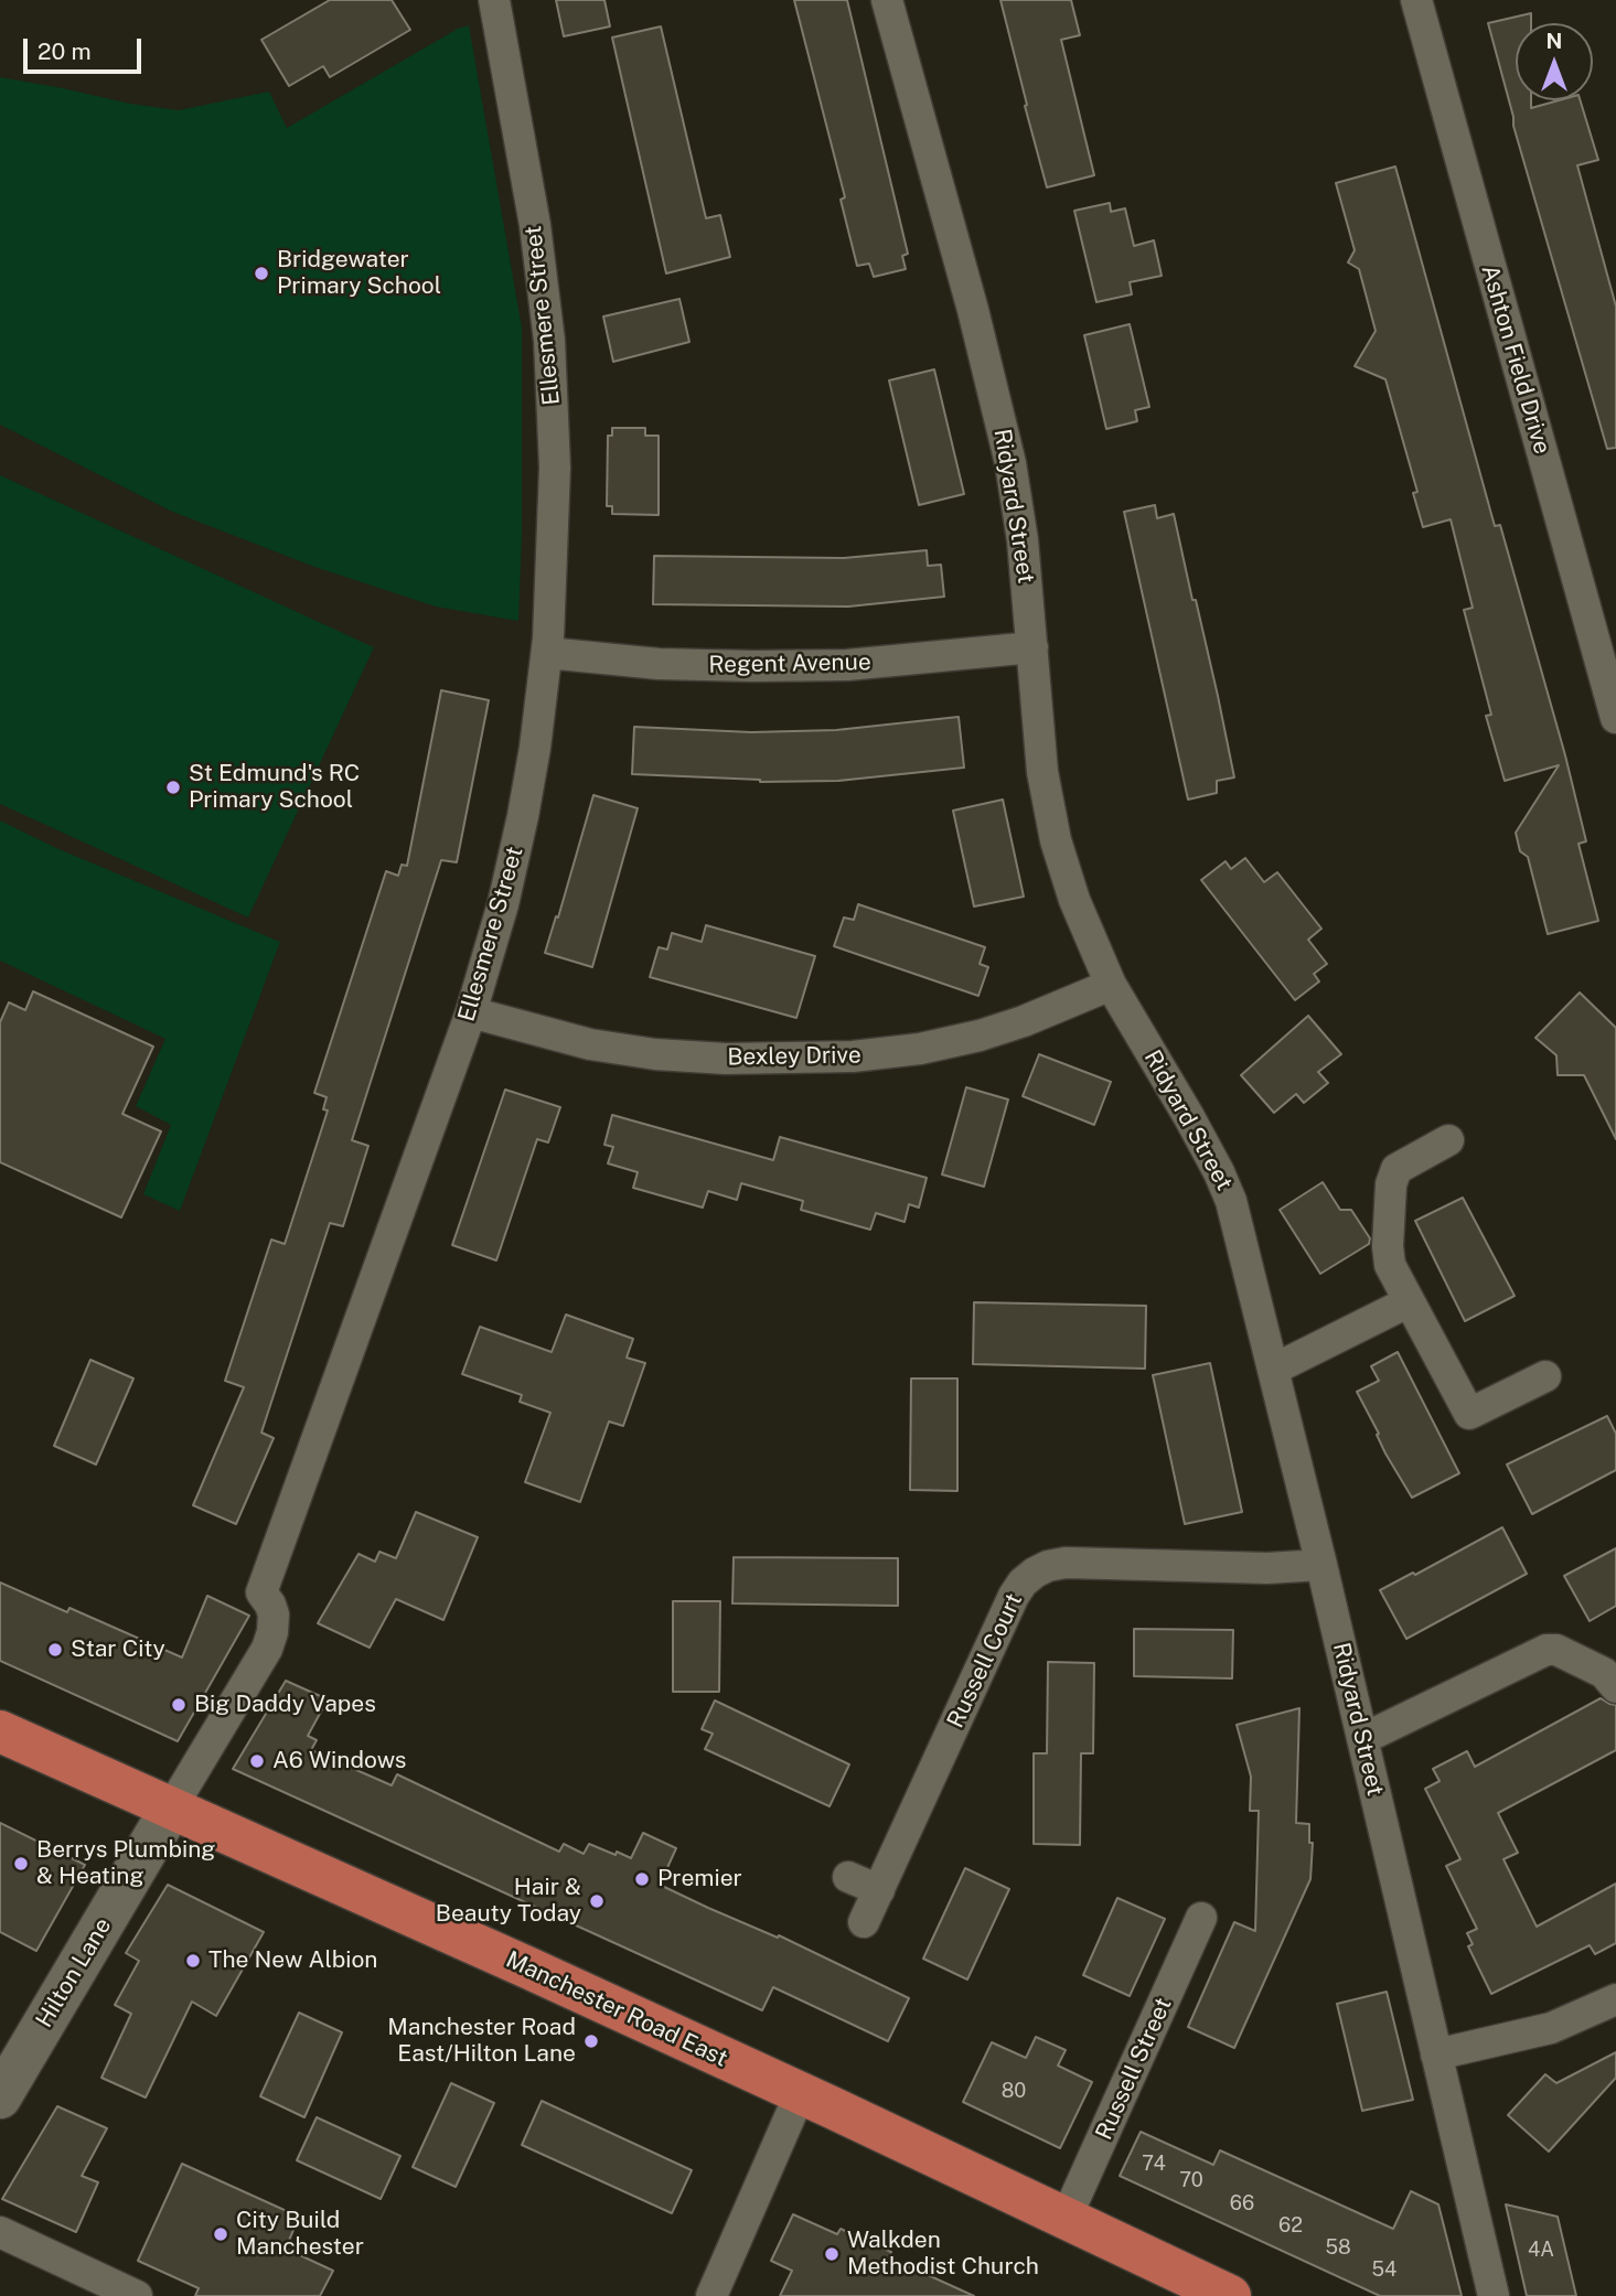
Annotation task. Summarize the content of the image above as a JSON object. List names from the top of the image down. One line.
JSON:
{"streets":{"main road":["Manchester Road East"],"street":["Ellesmere Street","Ashton Field Drive","Ridyard Street","Regent Avenue","Bexley Drive","Russell Court","Hilton Lane","Russell Street"]},"crossings":[["Ellesmere Street","Regent Avenue"],["Ellesmere Street","Bexley Drive"],["Ellesmere Street","Hilton Lane"],["Ellesmere Street","Manchester Road East"],["Ridyard Street","Regent Avenue"],["Ridyard Street","Bexley Drive"],["Ridyard Street","Russell Court"],["Hilton Lane","Manchester Road East"],["Manchester Road East","Russell Street"]],"places":["Bridgewater Primary School","St Edmund's RC Primary School","Star City","Big Daddy Vapes","A6 Windows","Berrys Plumbing & Heating","Premier","Hair & Beauty Today","The New Albion","Manchester Road East/Hilton Lane","City Build Manchester","Walkden Methodist Church"],"house_numbers":["80","74","70","66","62","58","4A","54"],"scale_bar":"20 m","north":"top"}
